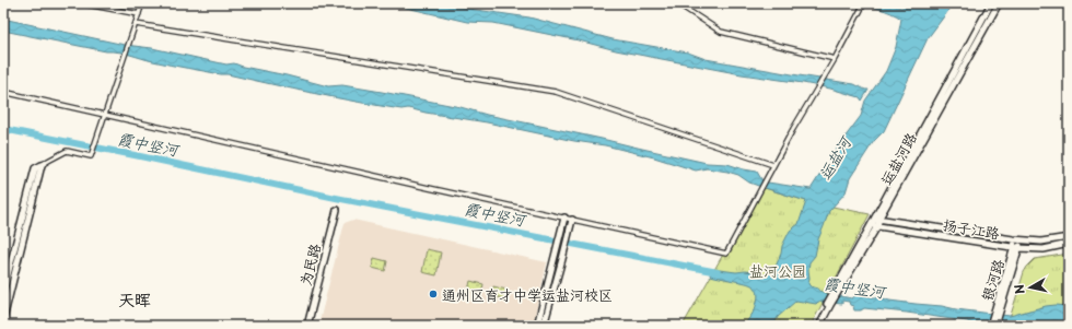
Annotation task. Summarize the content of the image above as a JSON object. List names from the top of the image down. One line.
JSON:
{"streets":{"main road":["运盐河路","扬子江路","为民路","银河路"]},"crossings":[["运盐河路","扬子江路"],["扬子江路","银河路"]],"districts":["天晖"],"water":["霞中竖河","运盐河"],"parks":["盐河公园"],"places":["通州区育才中学运盐河校区"],"north":"left"}
